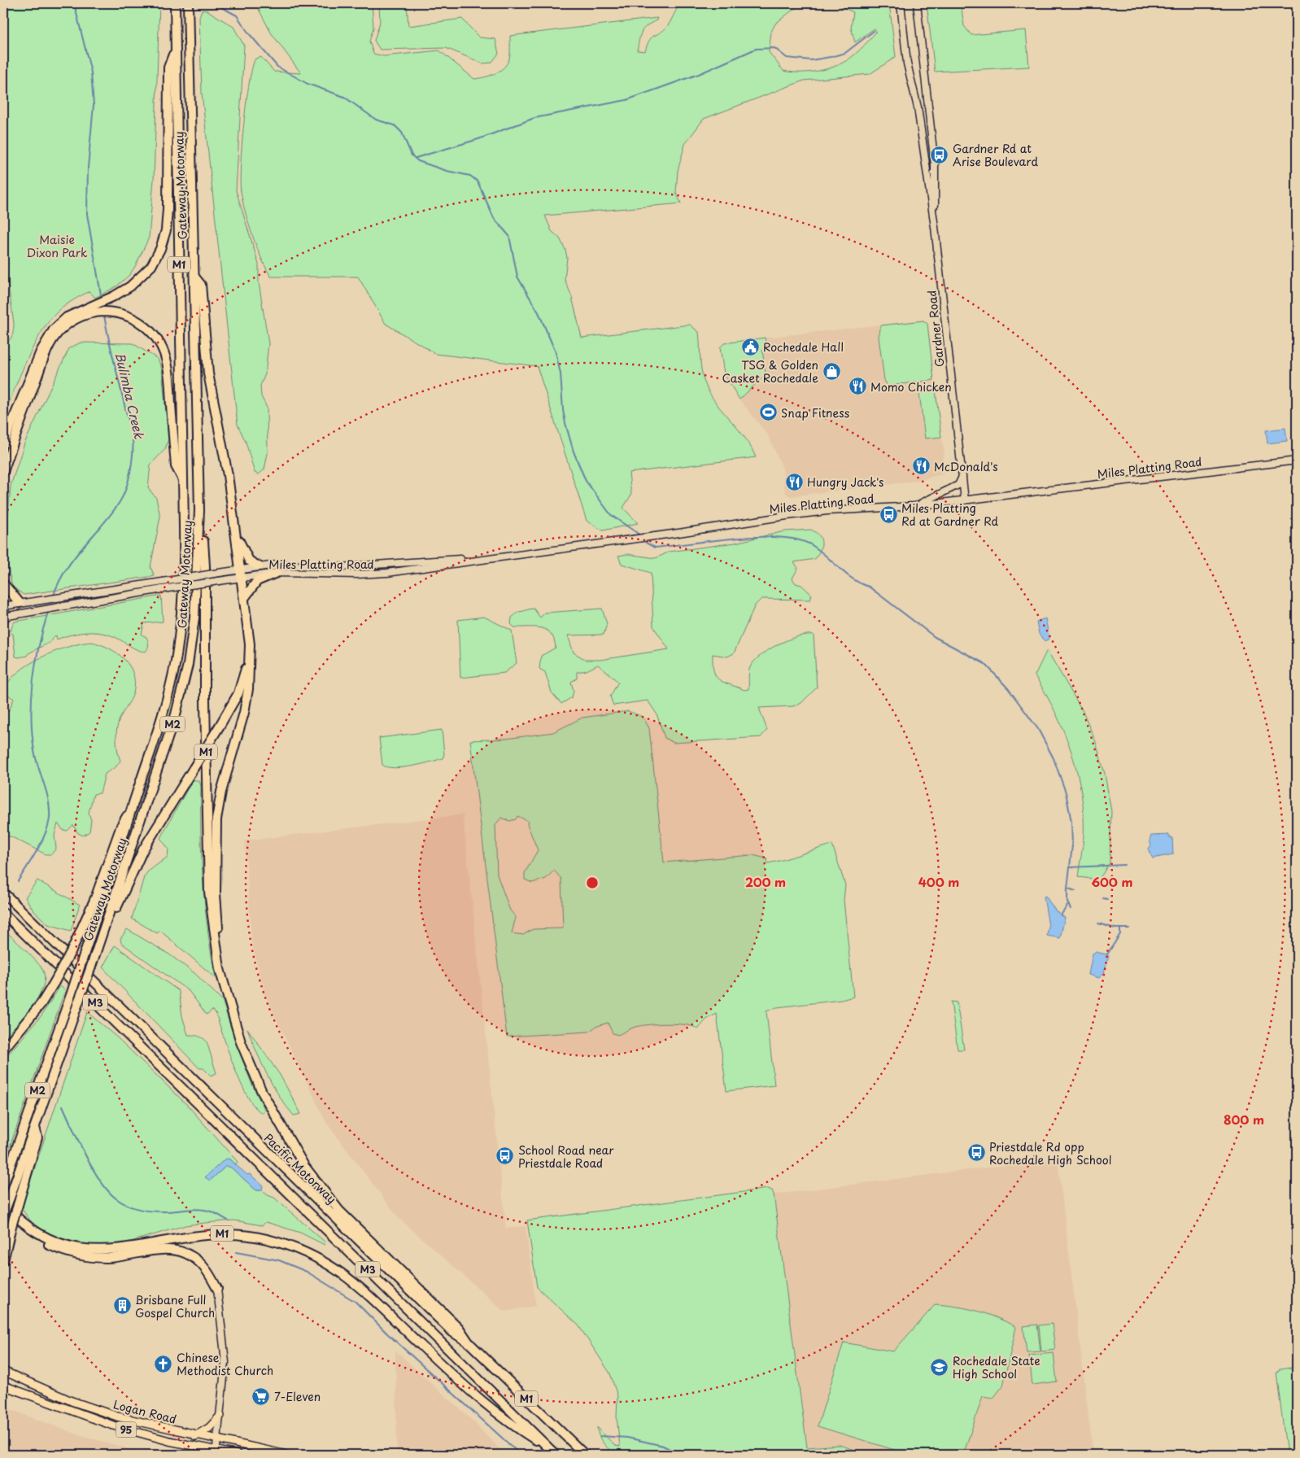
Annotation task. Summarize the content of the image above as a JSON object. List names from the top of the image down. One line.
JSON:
{"streets":{"highway":["Gateway Motorway","M1","M2","M3","Pacific Motorway"],"main road":["Gardner Road","Miles Platting Road","Logan Road","95"]},"crossings":[["Gateway Motorway","M1"],["M1","M3"],["M1","Pacific Motorway"],["Gardner Road","Miles Platting Road"]],"water":["Bulimba Creek"],"parks":["Maisie Dixon Park"],"places":{"bus stop":["Gardner Rd at Arise Boulevard","Miles Platting Rd at Gardner Rd","Priestdale Rd opp Rochedale High School","School Road near Priestdale Road"],"public building":["Rochedale Hall"],"shop":["TSG & Golden Casket Rochedale"],"restaurant":["Momo Chicken","McDonald's","Hungry Jack's"],"sports":["Snap Fitness"],"building":["Brisbane Full Gospel Church"],"church":["Chinese Methodist Church"],"school or university":["Rochedale State High School"],"supermarket":["7-Eleven"]},"rings":["200 m","400 m","600 m","800 m"]}
